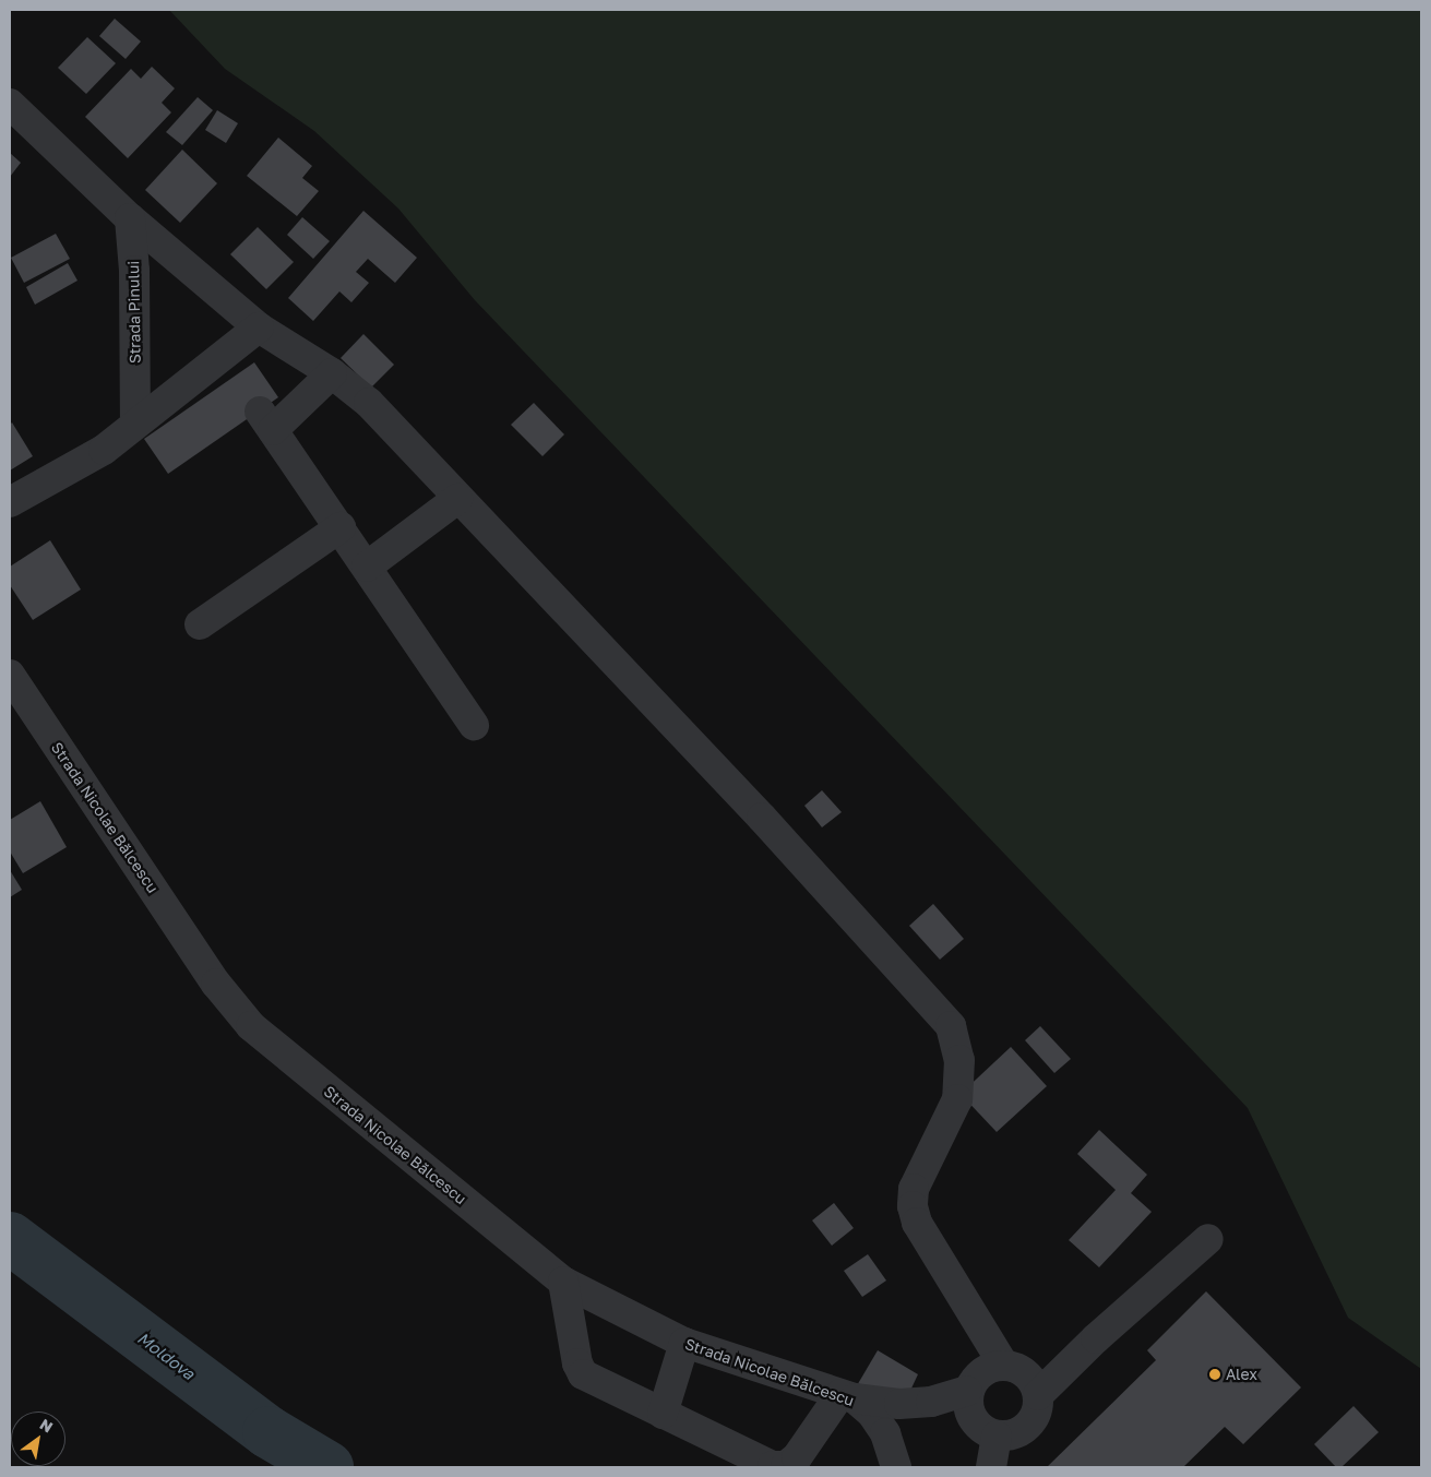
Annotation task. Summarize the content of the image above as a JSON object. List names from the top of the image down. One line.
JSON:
{"streets":{"street":["Strada Pinului","Strada Nicolae Bălcescu"]},"water":["Moldova"],"places":["Alex"],"north":"top right"}
